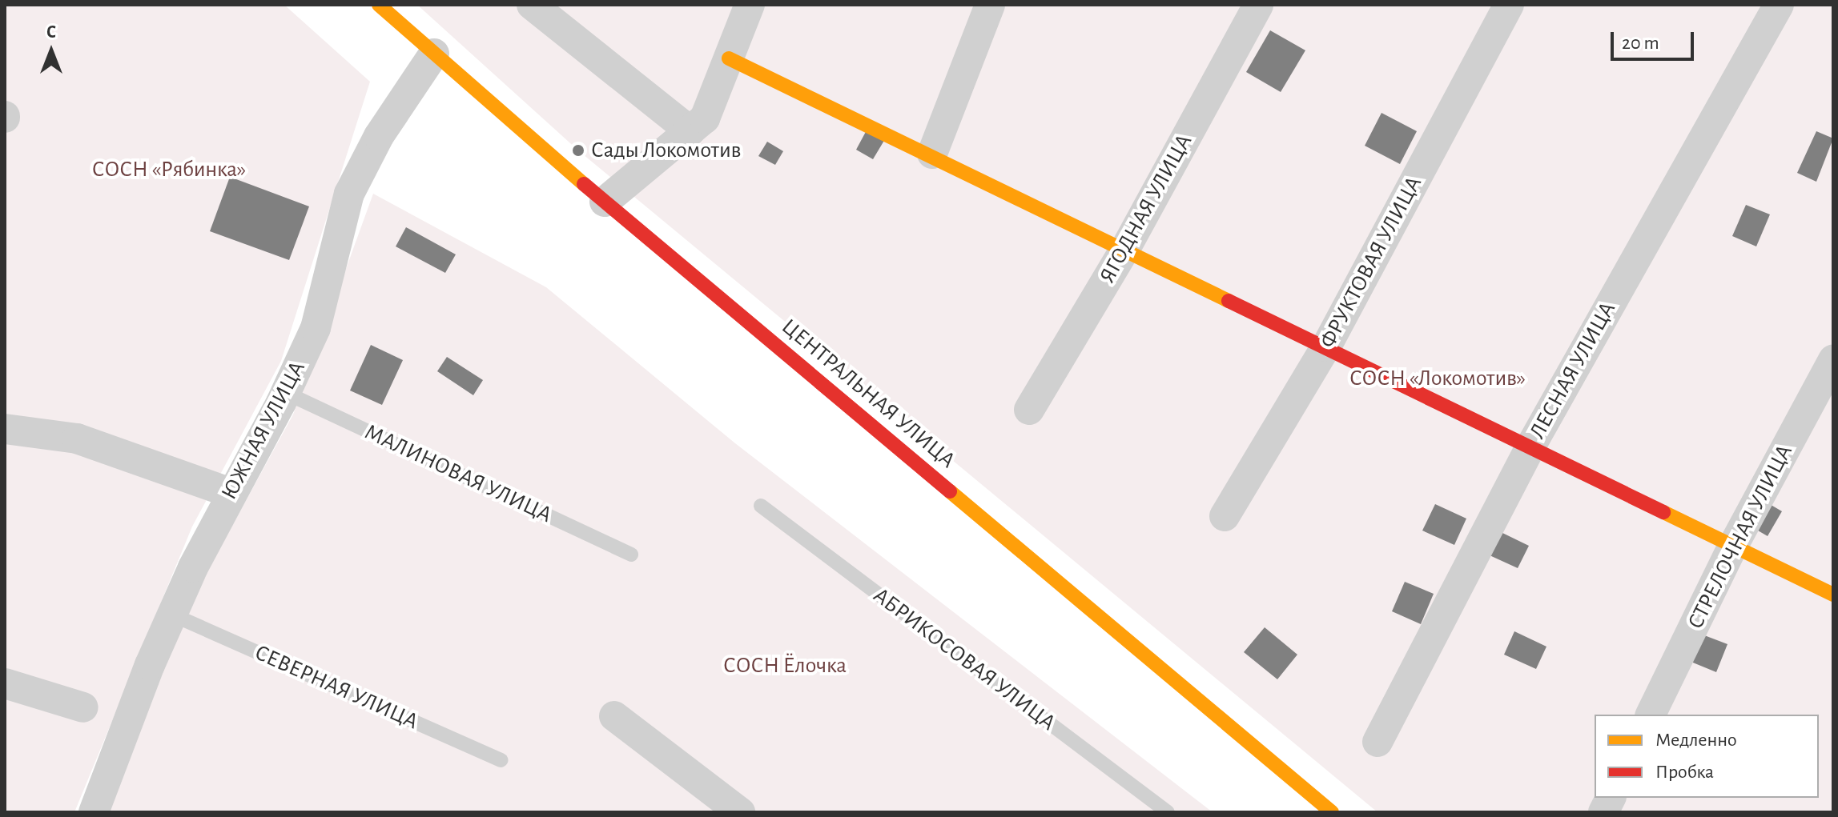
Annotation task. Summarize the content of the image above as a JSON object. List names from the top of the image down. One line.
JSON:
{"streets":{"street":["ЯГОДНАЯ УЛИЦА","ФРУКТОВАЯ УЛИЦА","ЛЕСНАЯ УЛИЦА","ЦЕНТРАЛЬНАЯ УЛИЦА","ЮЖНАЯ УЛИЦА","СТРЕЛОЧНАЯ УЛИЦА"],"lane":["МАЛИНОВАЯ УЛИЦА","АБРИКОСОВАЯ УЛИЦА","СЕВЕРНАЯ УЛИЦА"]},"crossings":[["ЦЕНТРАЛЬНАЯ УЛИЦА","ЮЖНАЯ УЛИЦА"],["ЮЖНАЯ УЛИЦА","МАЛИНОВАЯ УЛИЦА"],["ЮЖНАЯ УЛИЦА","СЕВЕРНАЯ УЛИЦА"]],"parks":["СОСН «Рябинка»","СОСН «Локомотив»","СОСН Ёлочка"],"places":["Сады Локомотив"],"legend":["Медленно","Пробка"],"scale_bar":"20 m","north":"top"}
